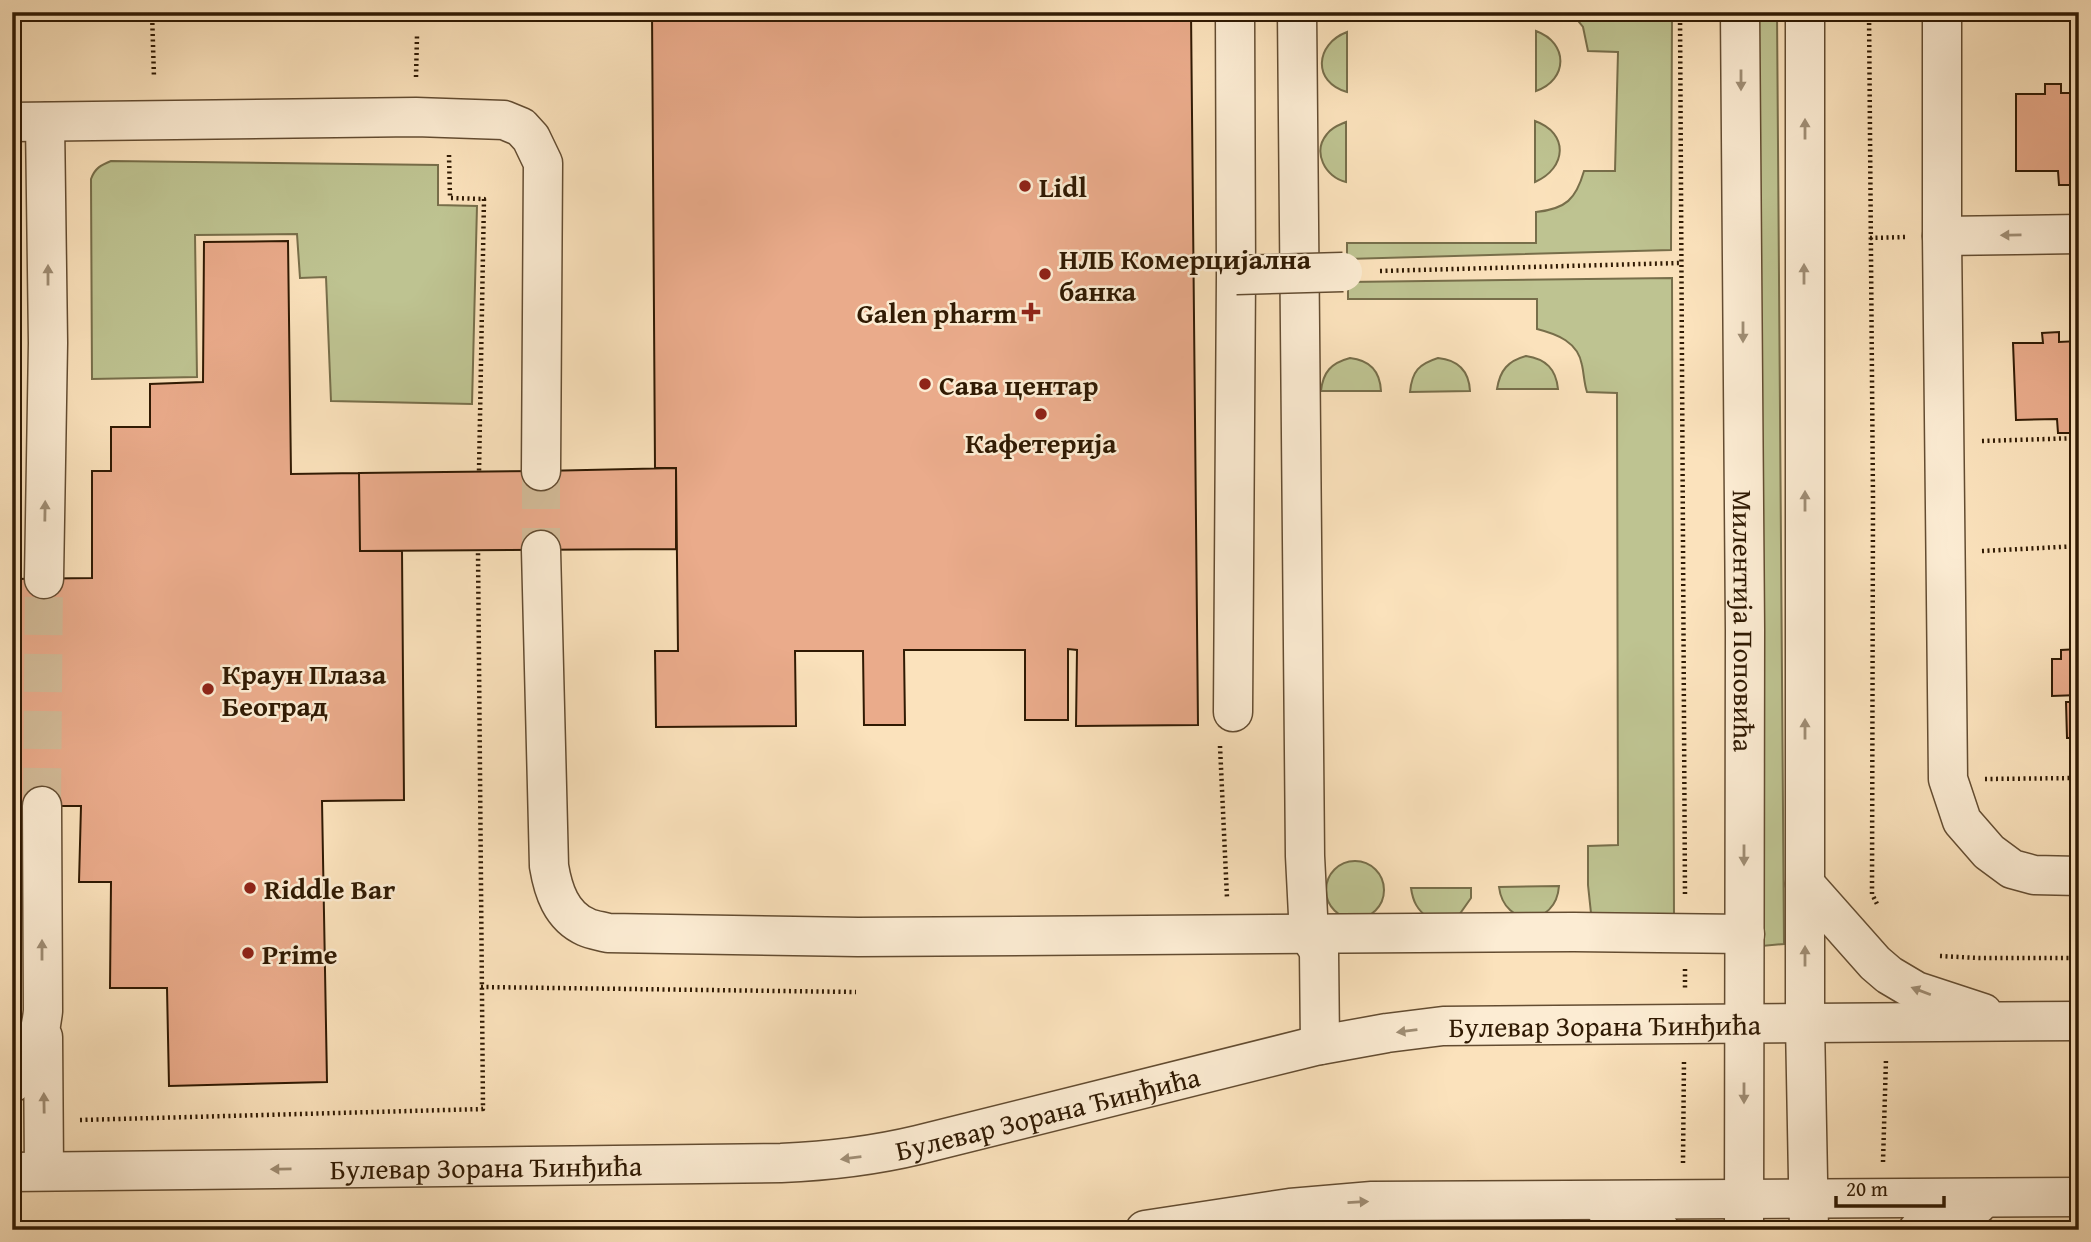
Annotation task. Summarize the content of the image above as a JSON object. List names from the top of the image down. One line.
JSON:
{"streets":{"street":["Милентија Поповића","Булевар Зорана Ђинђића"]},"crossings":[["Милентија Поповића","Булевар Зорана Ђинђића"]],"places":{"other":["Lidl","НЛБ Комерцијална банка","Сава центар","Кафетерија","Краун Плаза Београд","Riddle Bar","Prime"],"health":["Galen pharm"]},"scale_bar":"20 m"}
